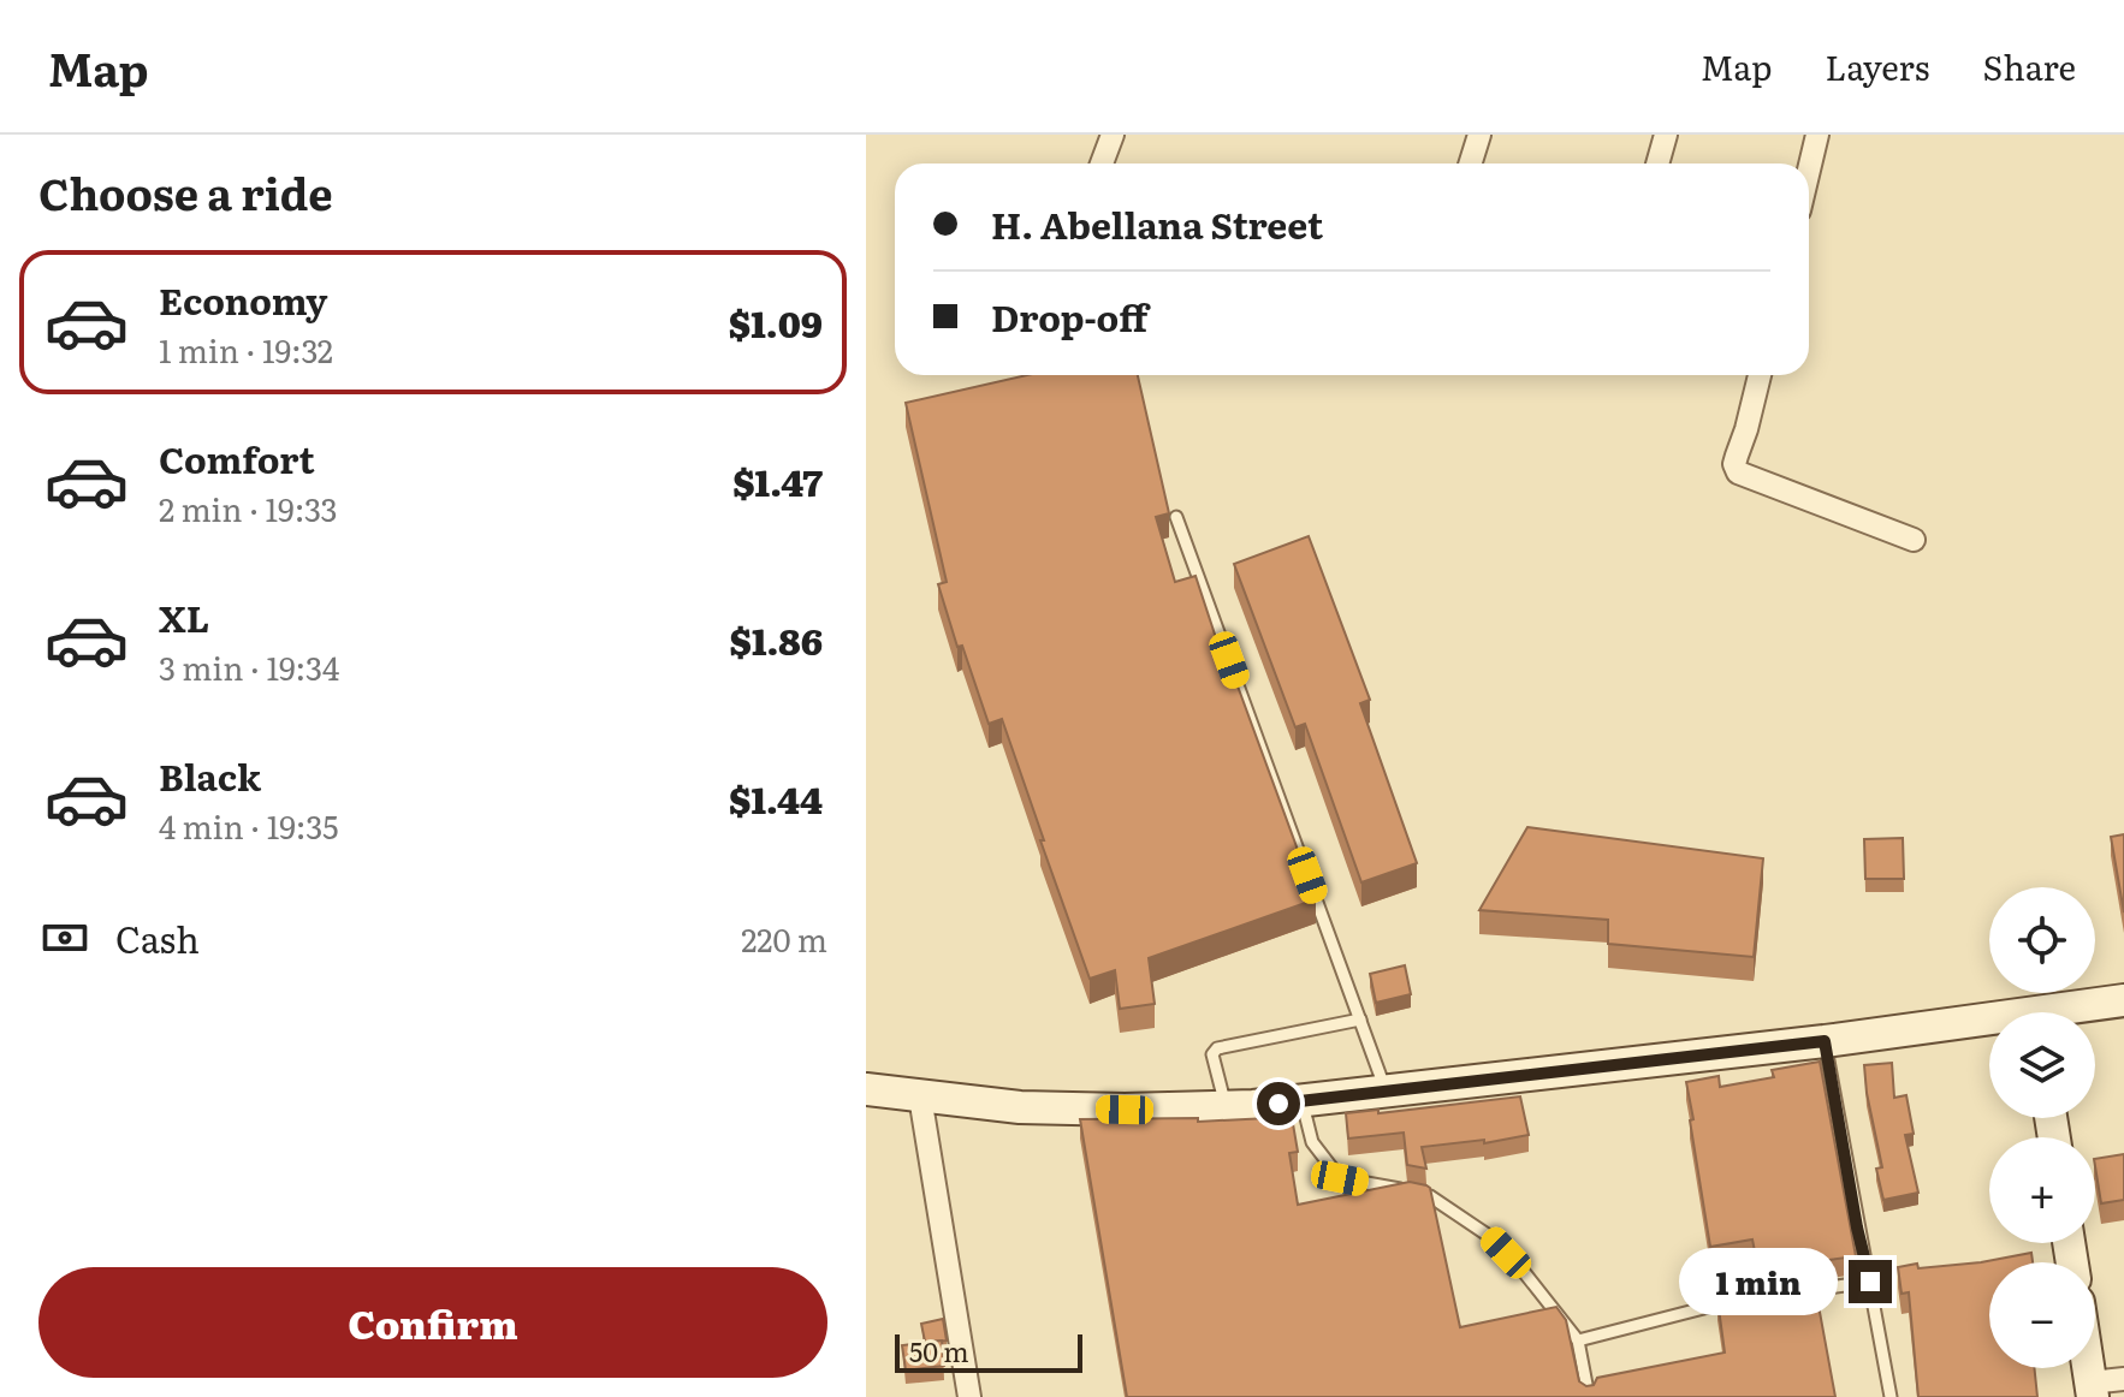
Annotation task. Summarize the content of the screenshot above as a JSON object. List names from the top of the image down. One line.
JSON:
{"scale_bar":"50 m","page":{"header":"Map","nav":["Map","Layers","Share"],"heading":"Choose a ride","banner":["H. Abellana Street","Drop-off"],"list":[{"name":"Economy","note":"1 min · 19:32","value":"$1.09"},{"name":"Comfort","note":"2 min · 19:33","value":"$1.47"},{"name":"XL","note":"3 min · 19:34","value":"$1.86"},{"name":"Black","note":"4 min · 19:35","value":"$1.44"}],"pay":["Cash","220 m"],"map_buttons":["+","−"],"buttons":"Confirm","bubble":"1 min","scale":"50 m"}}
